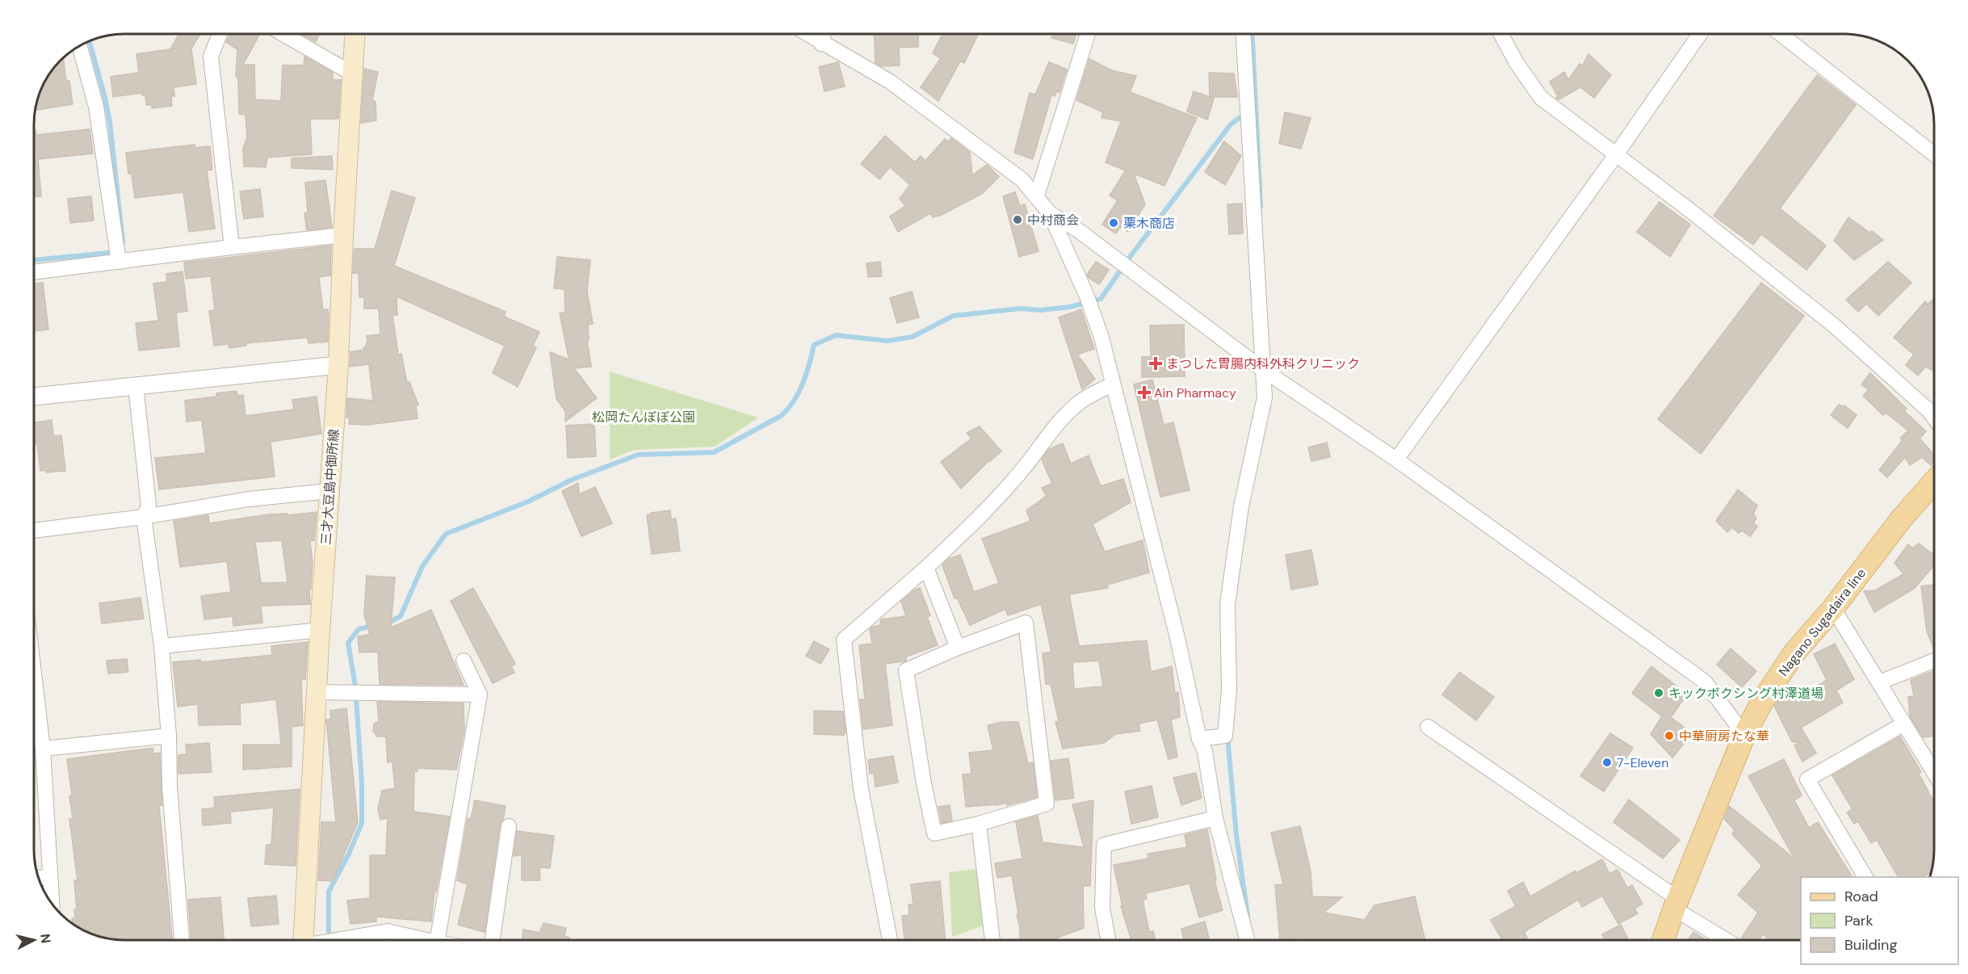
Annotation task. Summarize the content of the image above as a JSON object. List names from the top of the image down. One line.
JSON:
{"streets":{"main road":["三才大豆島中御所線","Nagano Sugadaira line"]},"parks":["松岡たんぽぽ公園"],"places":{"other":["中村商会","栗木商店","キックボクシング村澤道場","中華厨房たな華","7-Eleven"],"health":["まつした胃腸内科外科クリニック","Ain Pharmacy"]},"legend":["Road","Park","Building"],"north":"right"}
